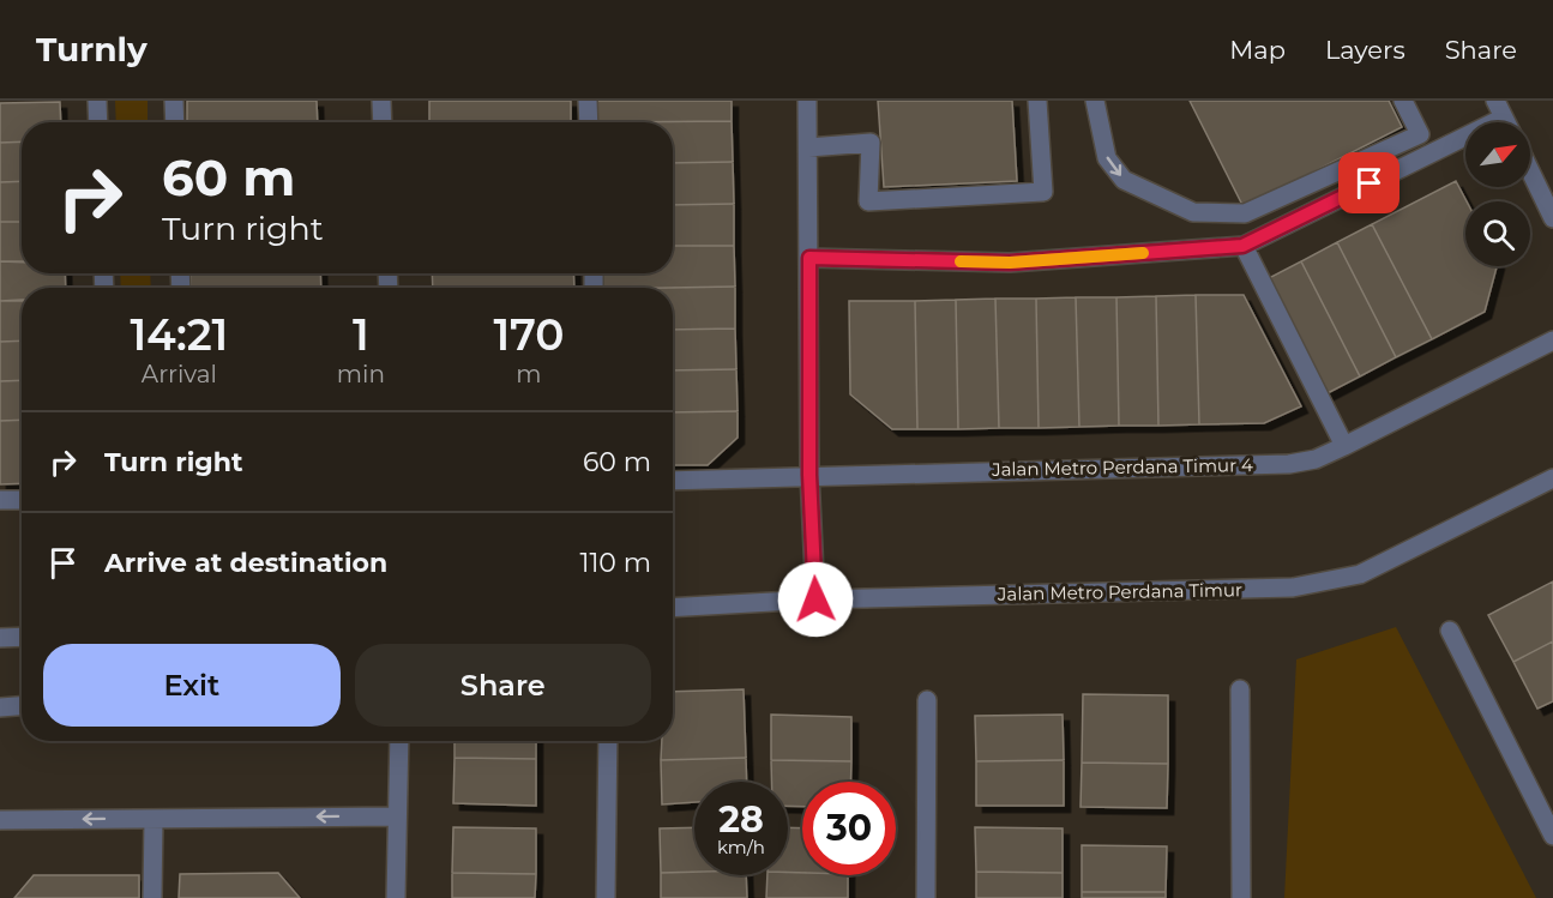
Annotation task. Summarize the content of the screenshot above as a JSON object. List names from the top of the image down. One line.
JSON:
{"streets":{"street":["Jalan Metro Perdana Timur 4","Jalan Metro Perdana Timur"]},"north":"top right","page":{"header":"Turnly","nav":["Map","Layers","Share"],"turn":["60 m","Turn right"],"eta":["14:21","Arrival","1","min","170","m"],"list":[{"name":"Turn right","value":"60 m"},{"name":"Arrive at destination","value":"110 m"}],"buttons":["Exit","Share"],"speed":"28 km/h","limit":"30"}}
